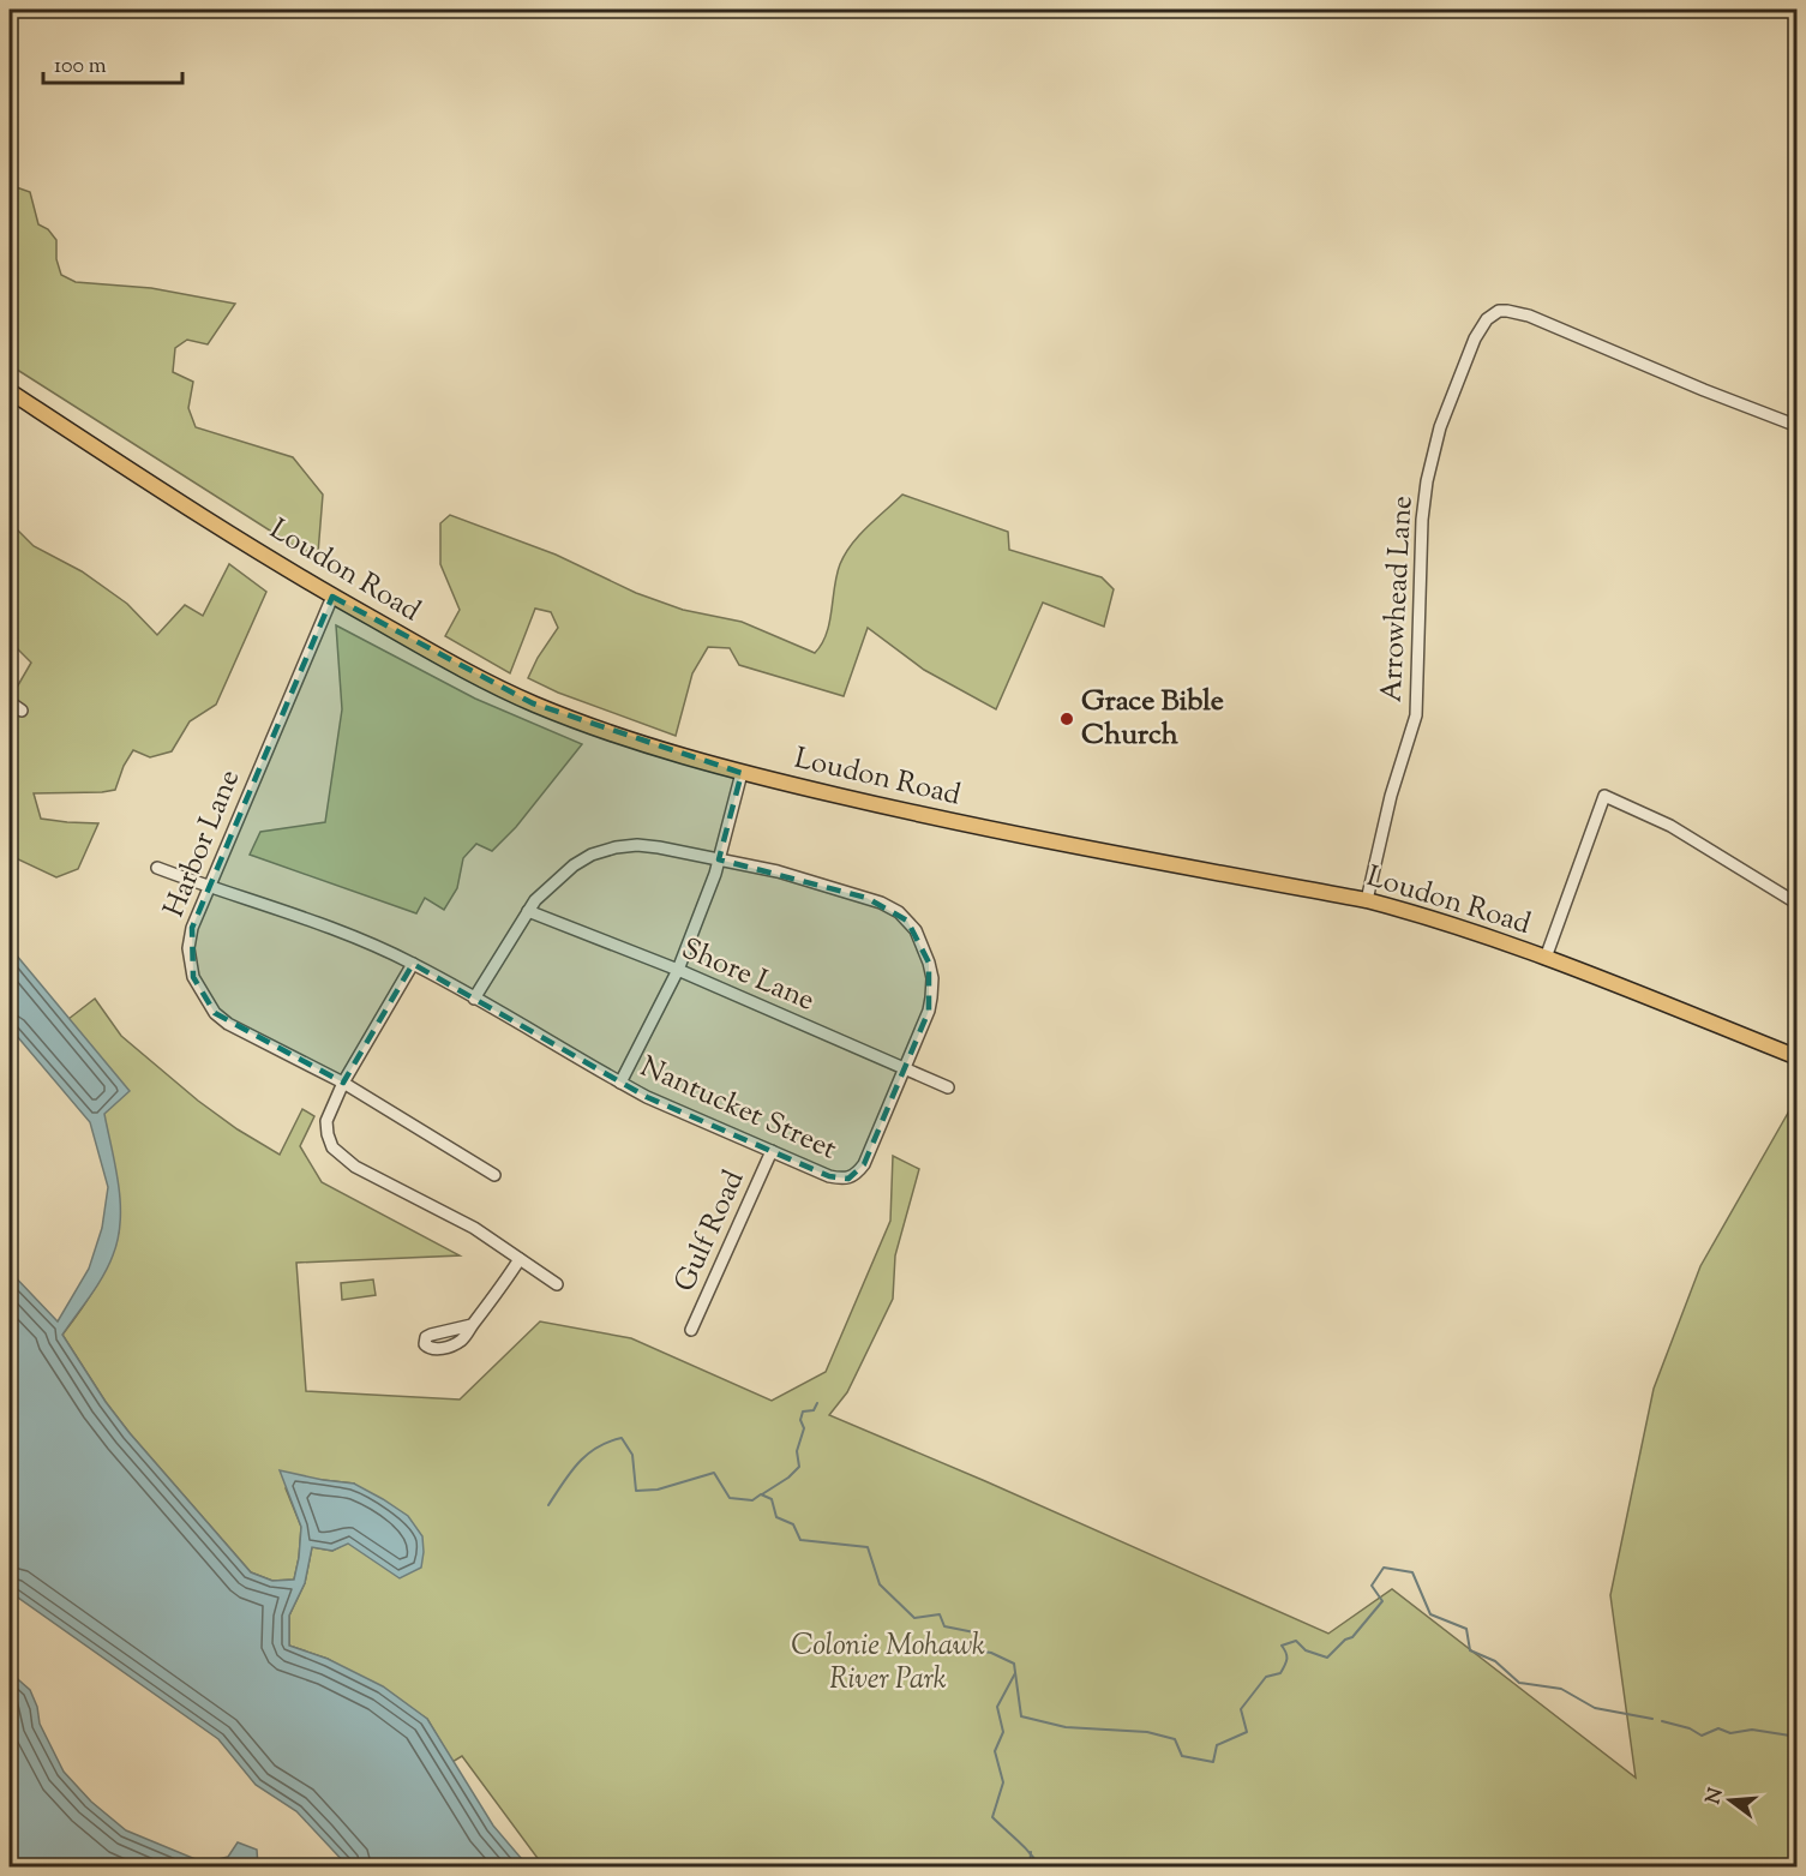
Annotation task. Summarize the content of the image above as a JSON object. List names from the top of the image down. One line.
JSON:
{"streets":{"main road":["Loudon Road"],"street":["Arrowhead Lane","Harbor Lane","Shore Lane","Nantucket Street","Gulf Road"]},"crossings":[["Loudon Road","Arrowhead Lane"],["Loudon Road","Harbor Lane"],["Harbor Lane","Nantucket Street"],["Shore Lane","Nantucket Street"],["Nantucket Street","Gulf Road"]],"parks":["Colonie Mohawk River Park"],"places":["Grace Bible Church"],"scale_bar":"100 m","north":"left"}
